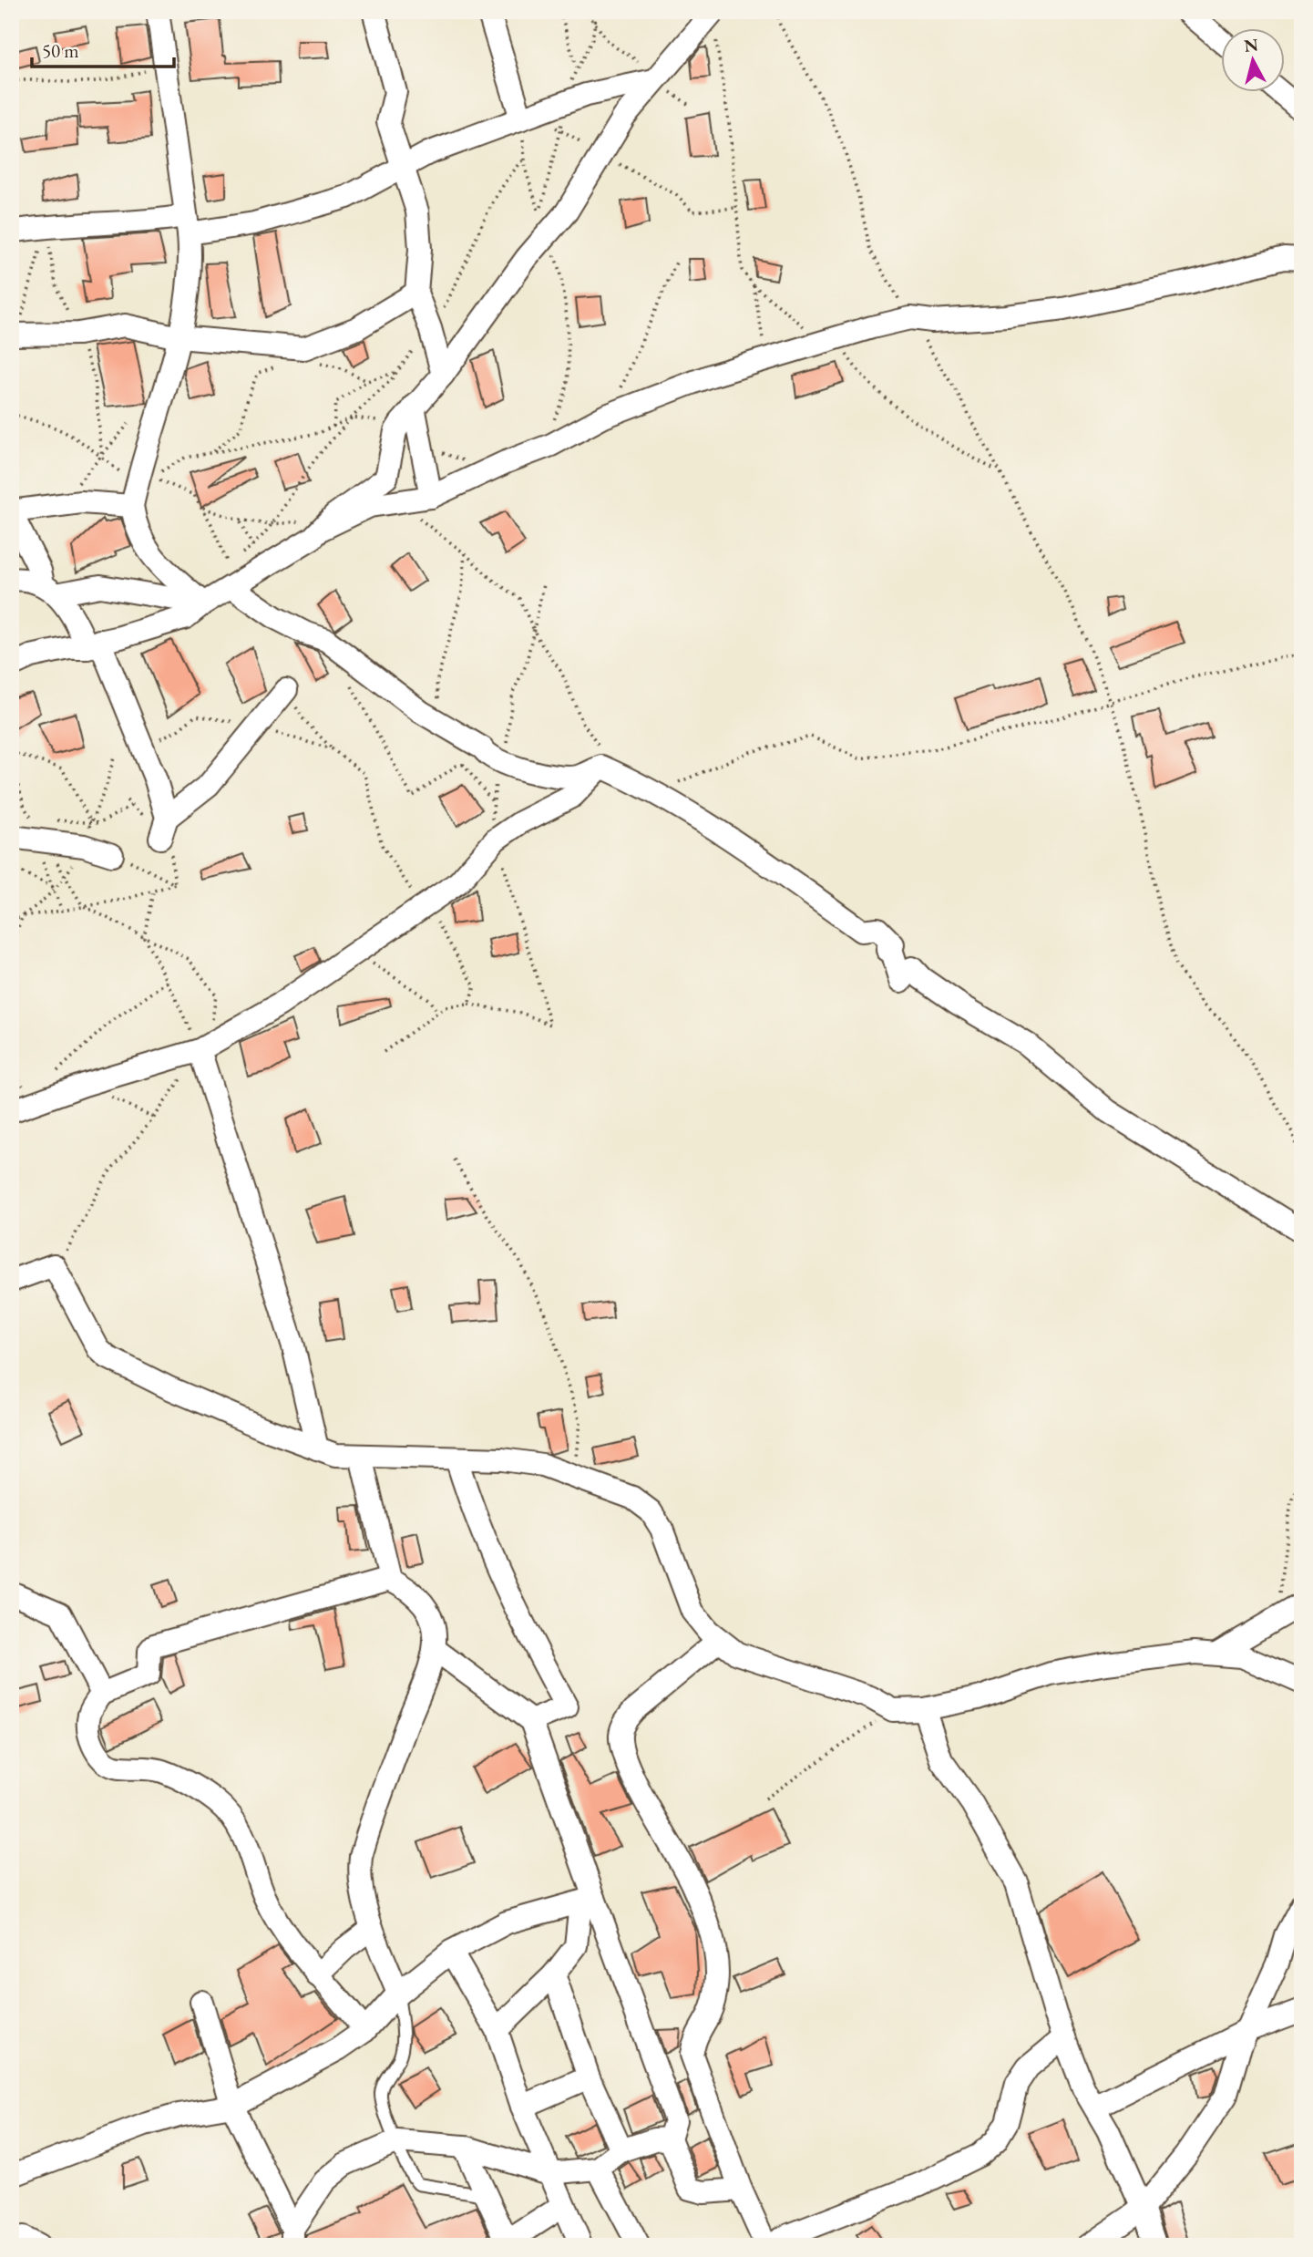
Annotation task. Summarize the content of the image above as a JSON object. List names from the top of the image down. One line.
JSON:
{"scale_bar":"50 m","north":"top"}
